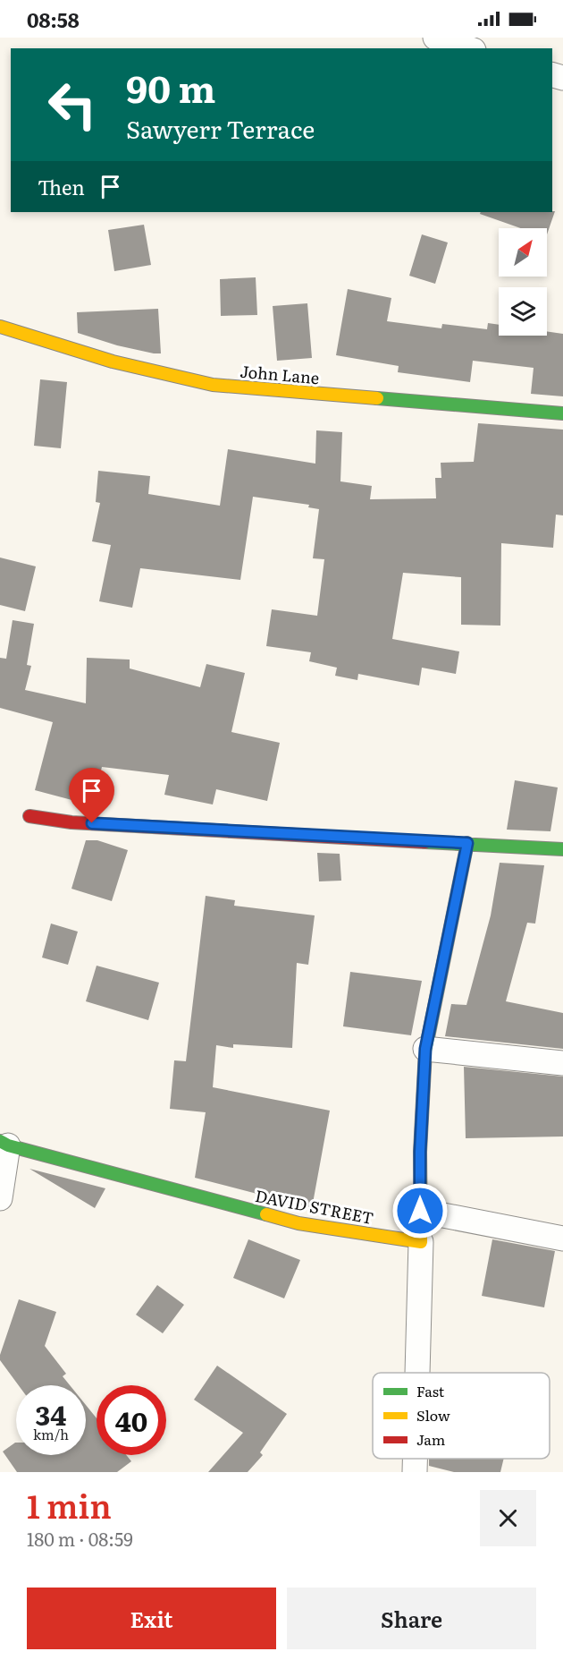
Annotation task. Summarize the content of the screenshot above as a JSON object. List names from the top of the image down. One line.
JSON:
{"streets":{"street":["John Lane","DAVID STREET"]},"legend":["Fast","Slow","Jam"],"north":"top right","page":{"status":"08:58","turn":["90 m","Sawyerr Terrace"],"then":"Then","speed":"34 km/h","limit":"40","heading":["1 min","180 m · 08:59"],"buttons":["Exit","Share"]}}
